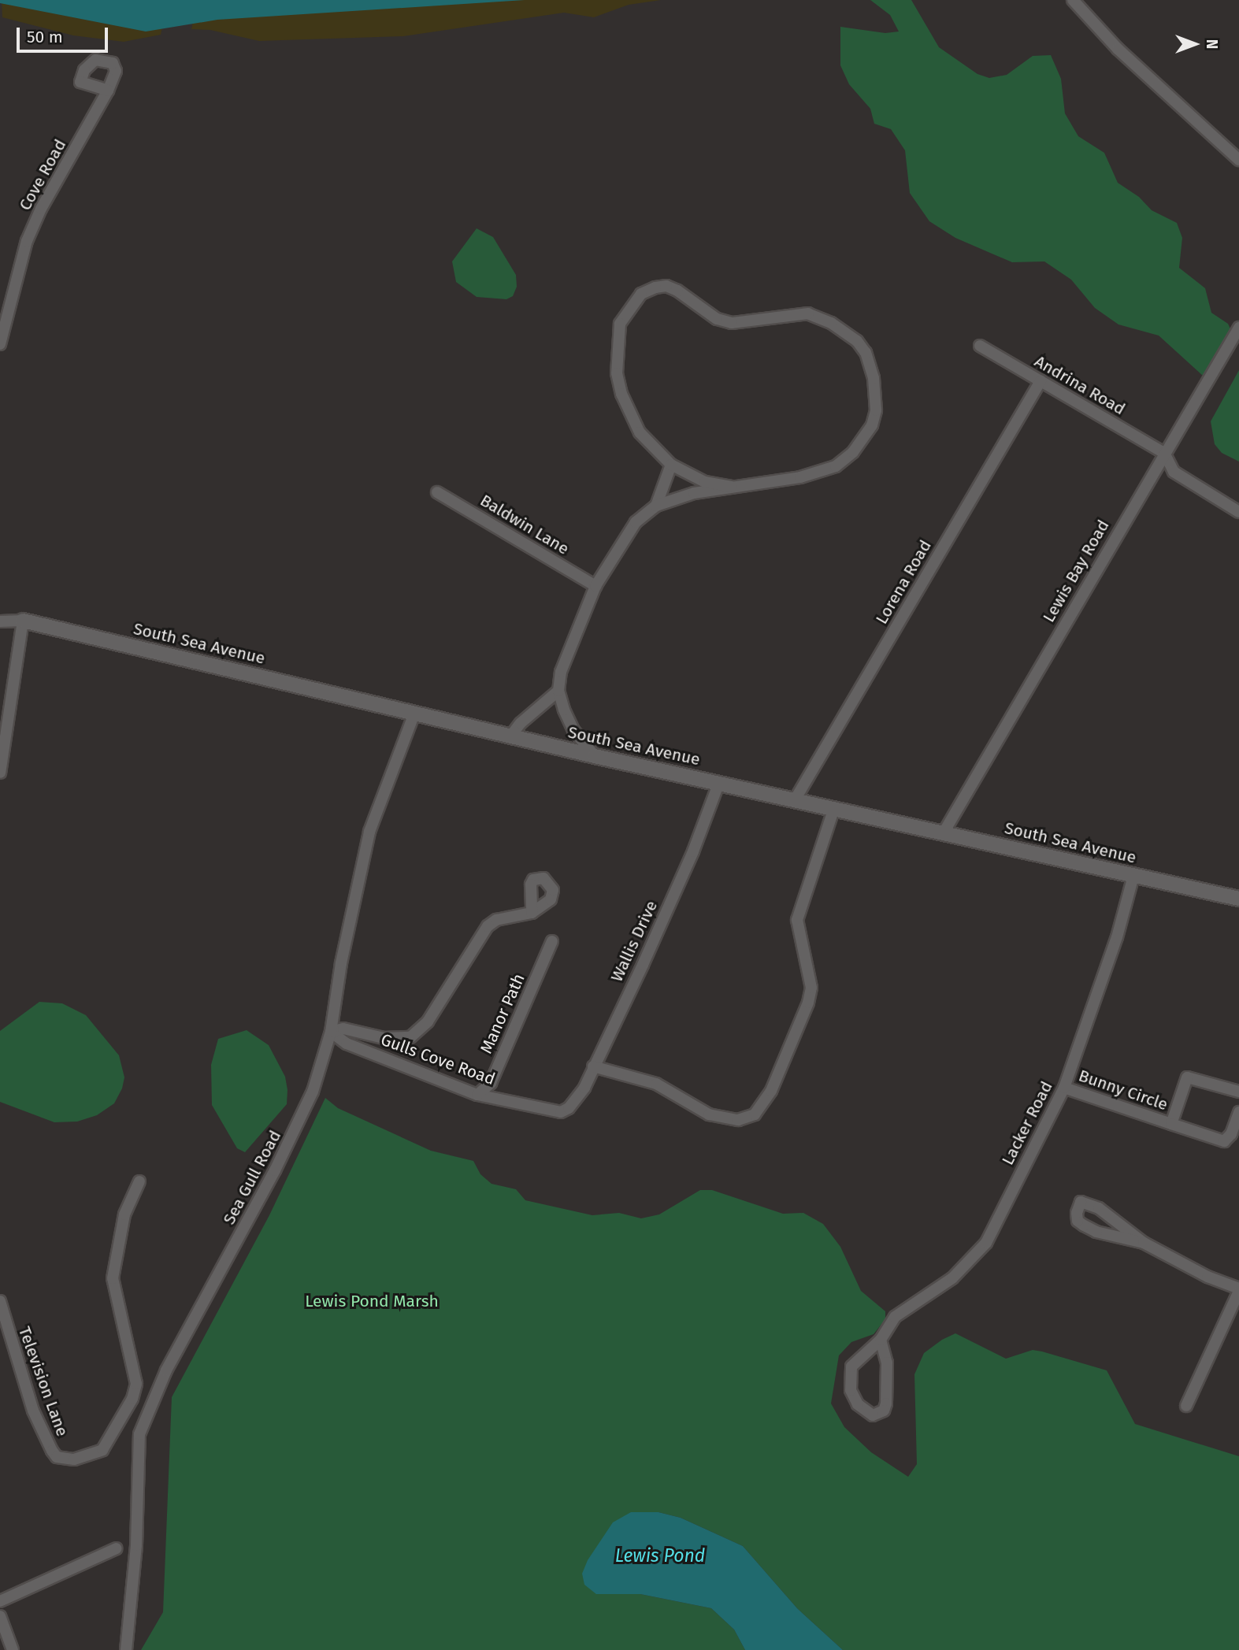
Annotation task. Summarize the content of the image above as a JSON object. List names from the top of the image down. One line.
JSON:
{"streets":{"street":["Cove Road","Andrina Road","Baldwin Lane","Lewis Bay Road","Lorena Road","South Sea Avenue","Wallis Drive","Manor Path","Gulls Cove Road","Bunny Circle","Lacker Road","Sea Gull Road","Television Lane"]},"crossings":[["Andrina Road","Lewis Bay Road"],["Andrina Road","Lorena Road"],["Lewis Bay Road","South Sea Avenue"],["Lorena Road","South Sea Avenue"],["South Sea Avenue","Wallis Drive"],["South Sea Avenue","Lacker Road"],["South Sea Avenue","Sea Gull Road"],["Wallis Drive","Gulls Cove Road"],["Manor Path","Gulls Cove Road"],["Gulls Cove Road","Sea Gull Road"],["Bunny Circle","Lacker Road"]],"water":["Lewis Pond"],"parks":["Lewis Pond Marsh"],"scale_bar":"50 m","north":"right"}
